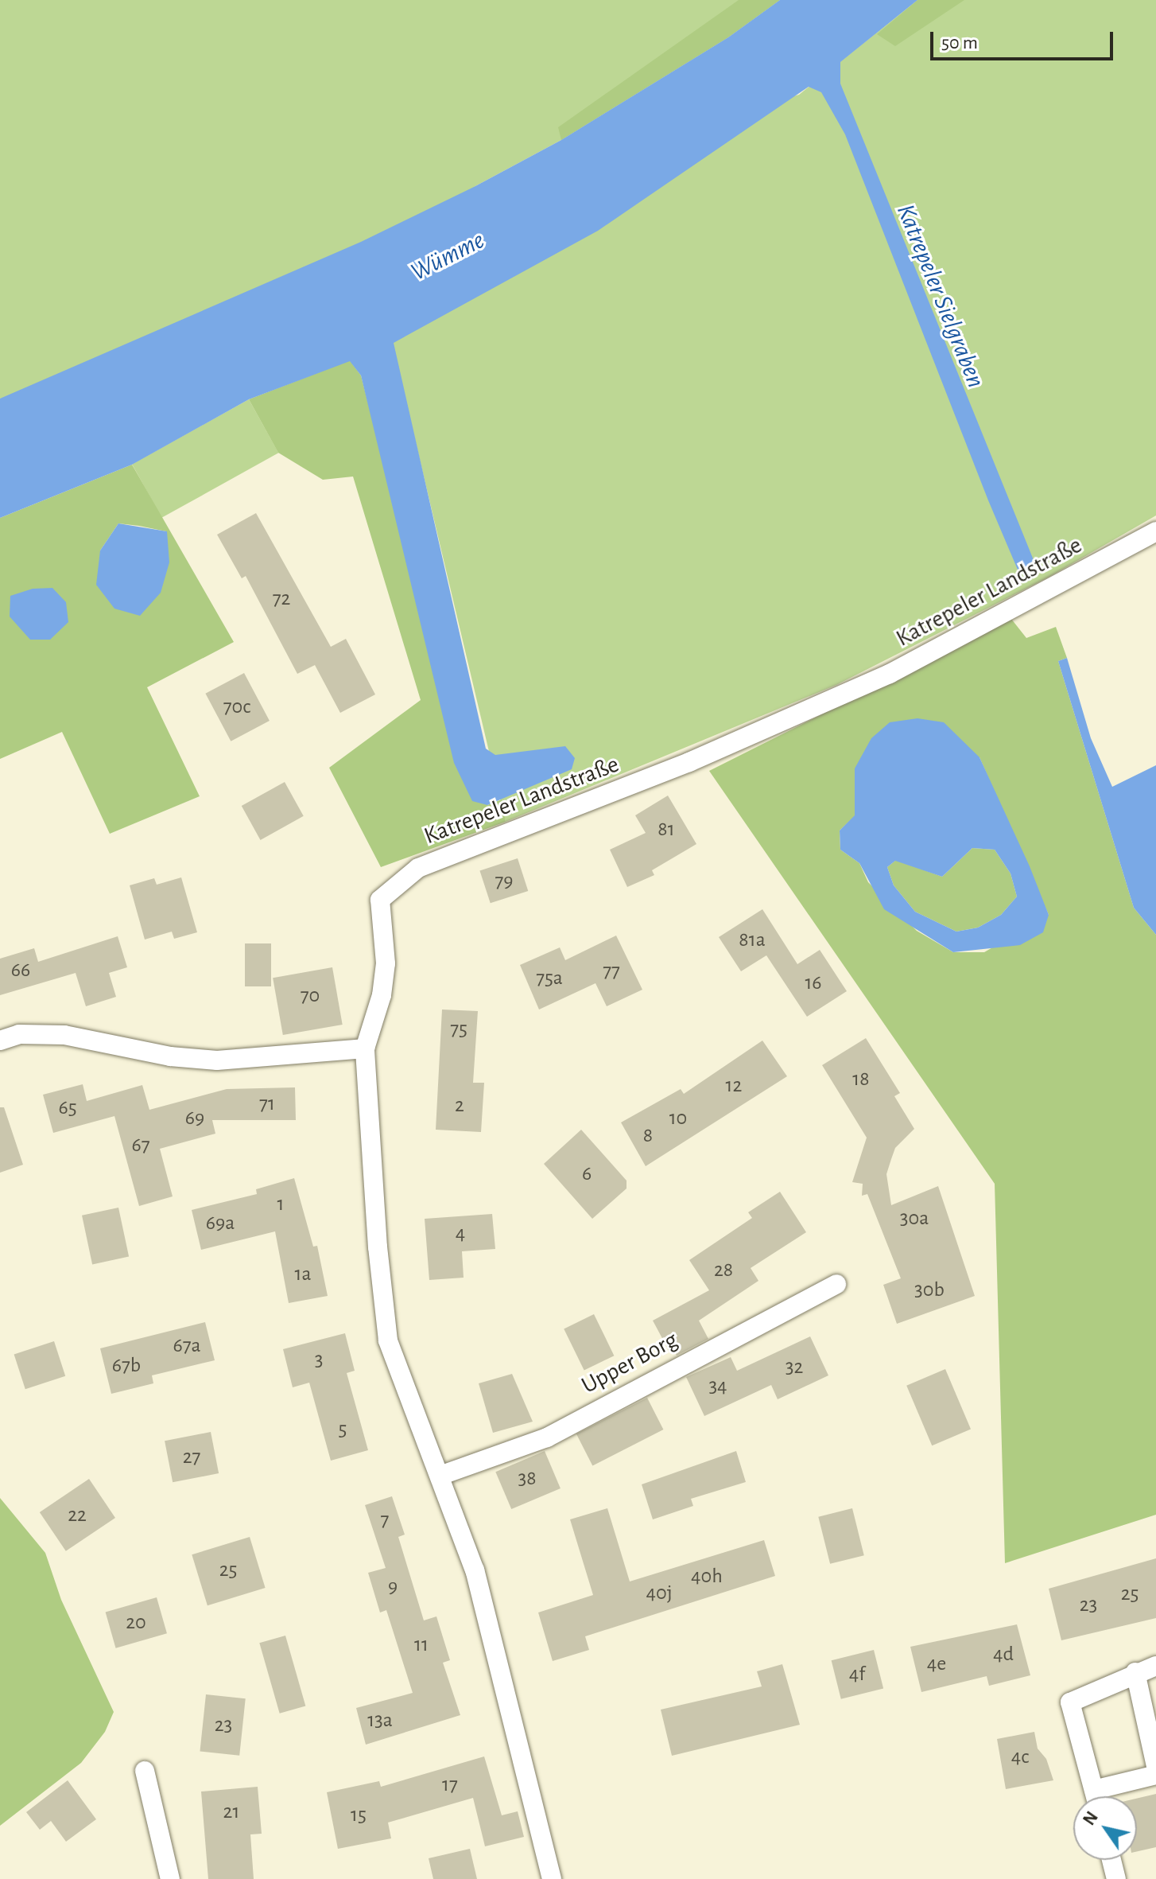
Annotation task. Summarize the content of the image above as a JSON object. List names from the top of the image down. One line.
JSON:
{"streets":{"street":["Katrepeler Landstraße","Upper Borg"]},"water":["Wümme","Katrepeler Sielgraben"],"house_numbers":["72","70c","81","79","81a","66","77","75a","16","70","75","18","12","71","2","65","69","10","8","67","6","1","30a","69a","4","28","1a","30b","67a","3","67b","32","34","5","27","38","22","7","25","40h","9","40j","25","23","20","11","4d","4e","4f","13a","23","4c","17","21","15"],"scale_bar":"50 m","north":"top left"}
